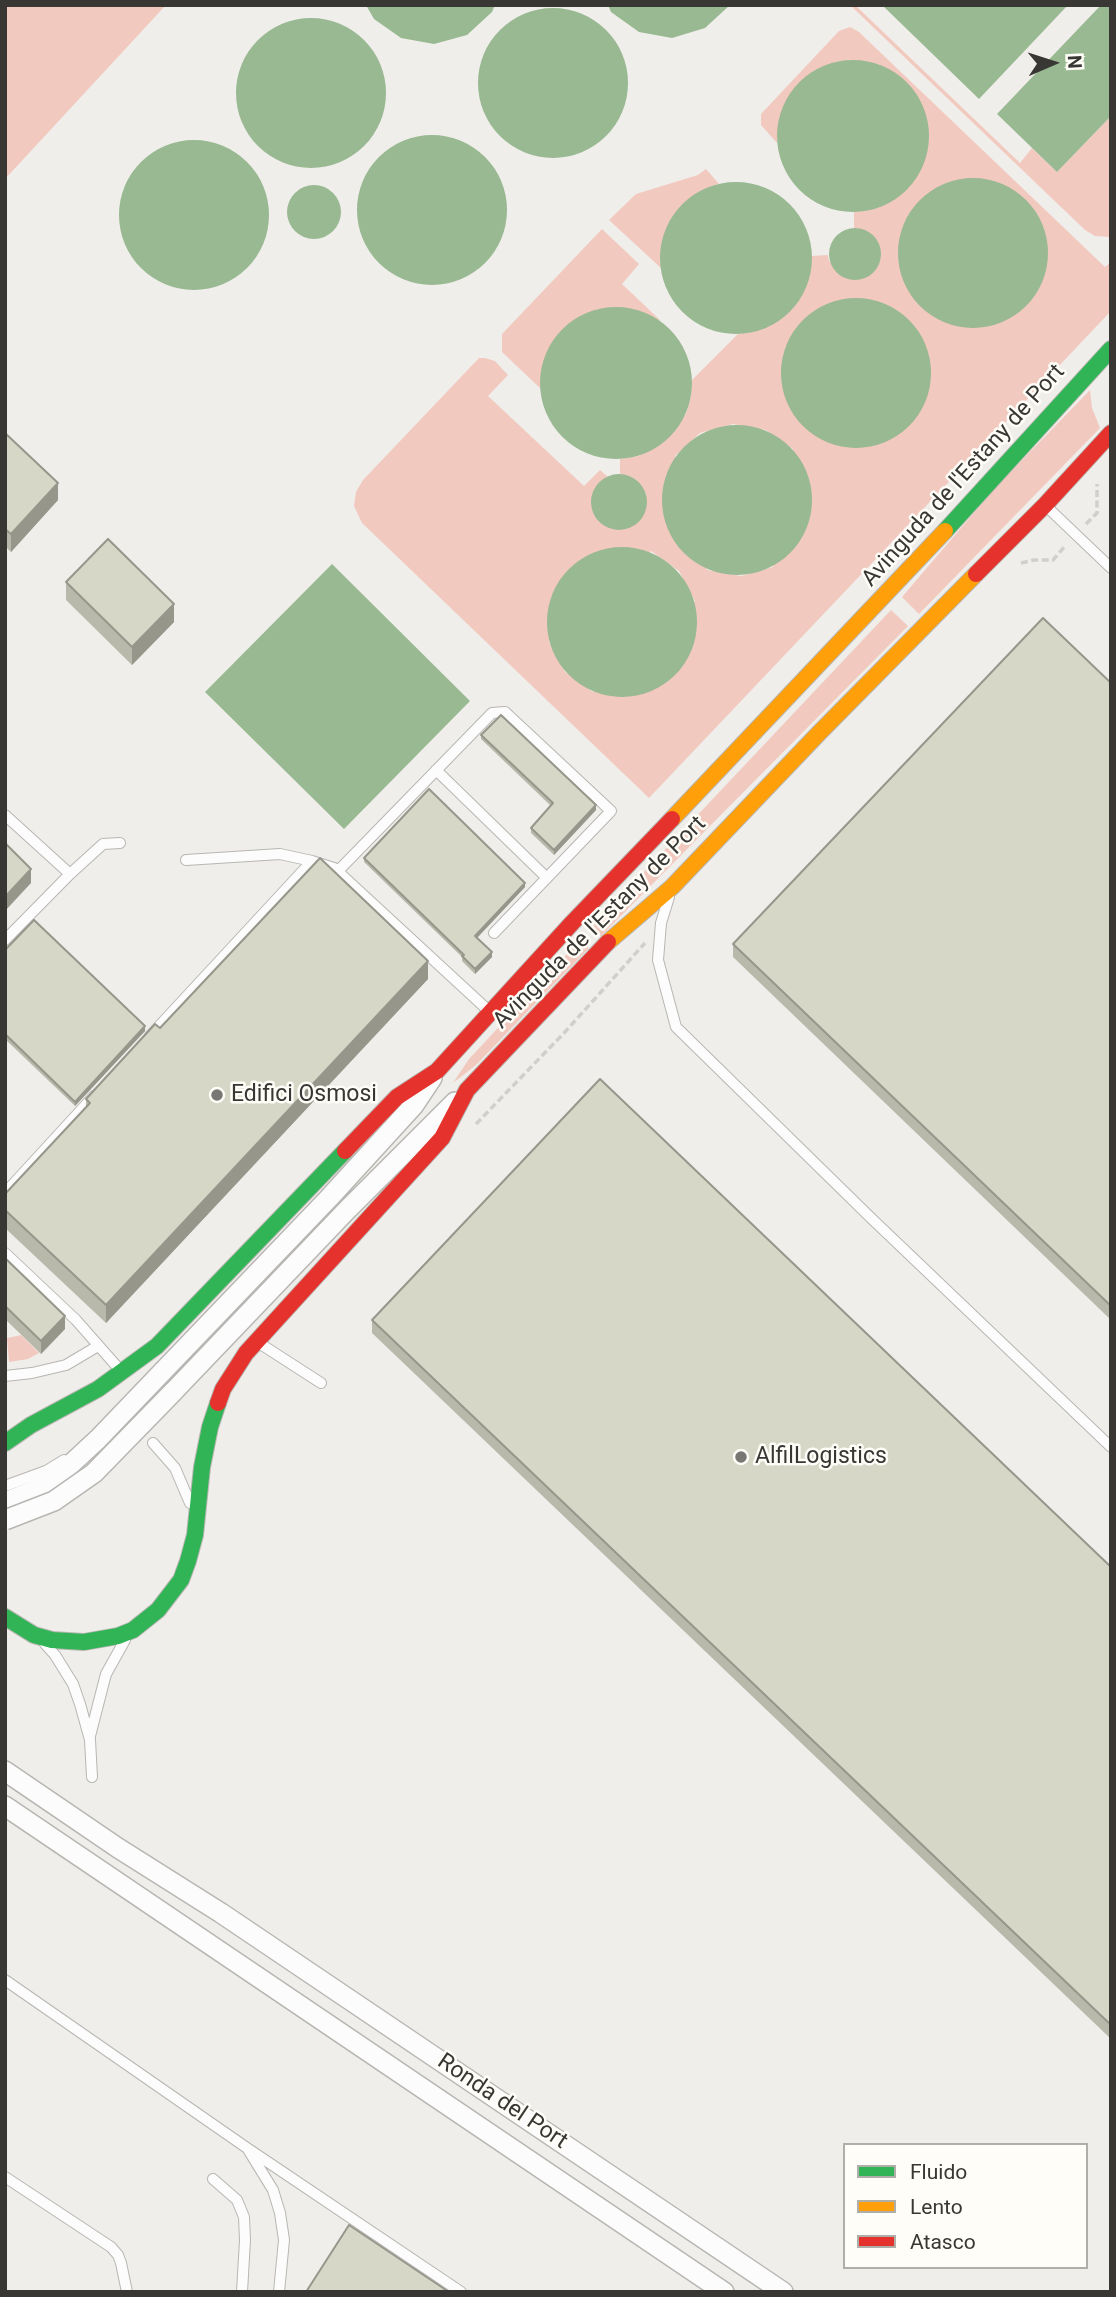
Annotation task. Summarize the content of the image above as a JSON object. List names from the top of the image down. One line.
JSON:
{"streets":{"street":["Avinguda de l'Estany de Port","Ronda del Port"]},"places":["Edifici Osmosi","AlfilLogistics"],"legend":["Fluido","Lento","Atasco"],"north":"right"}
